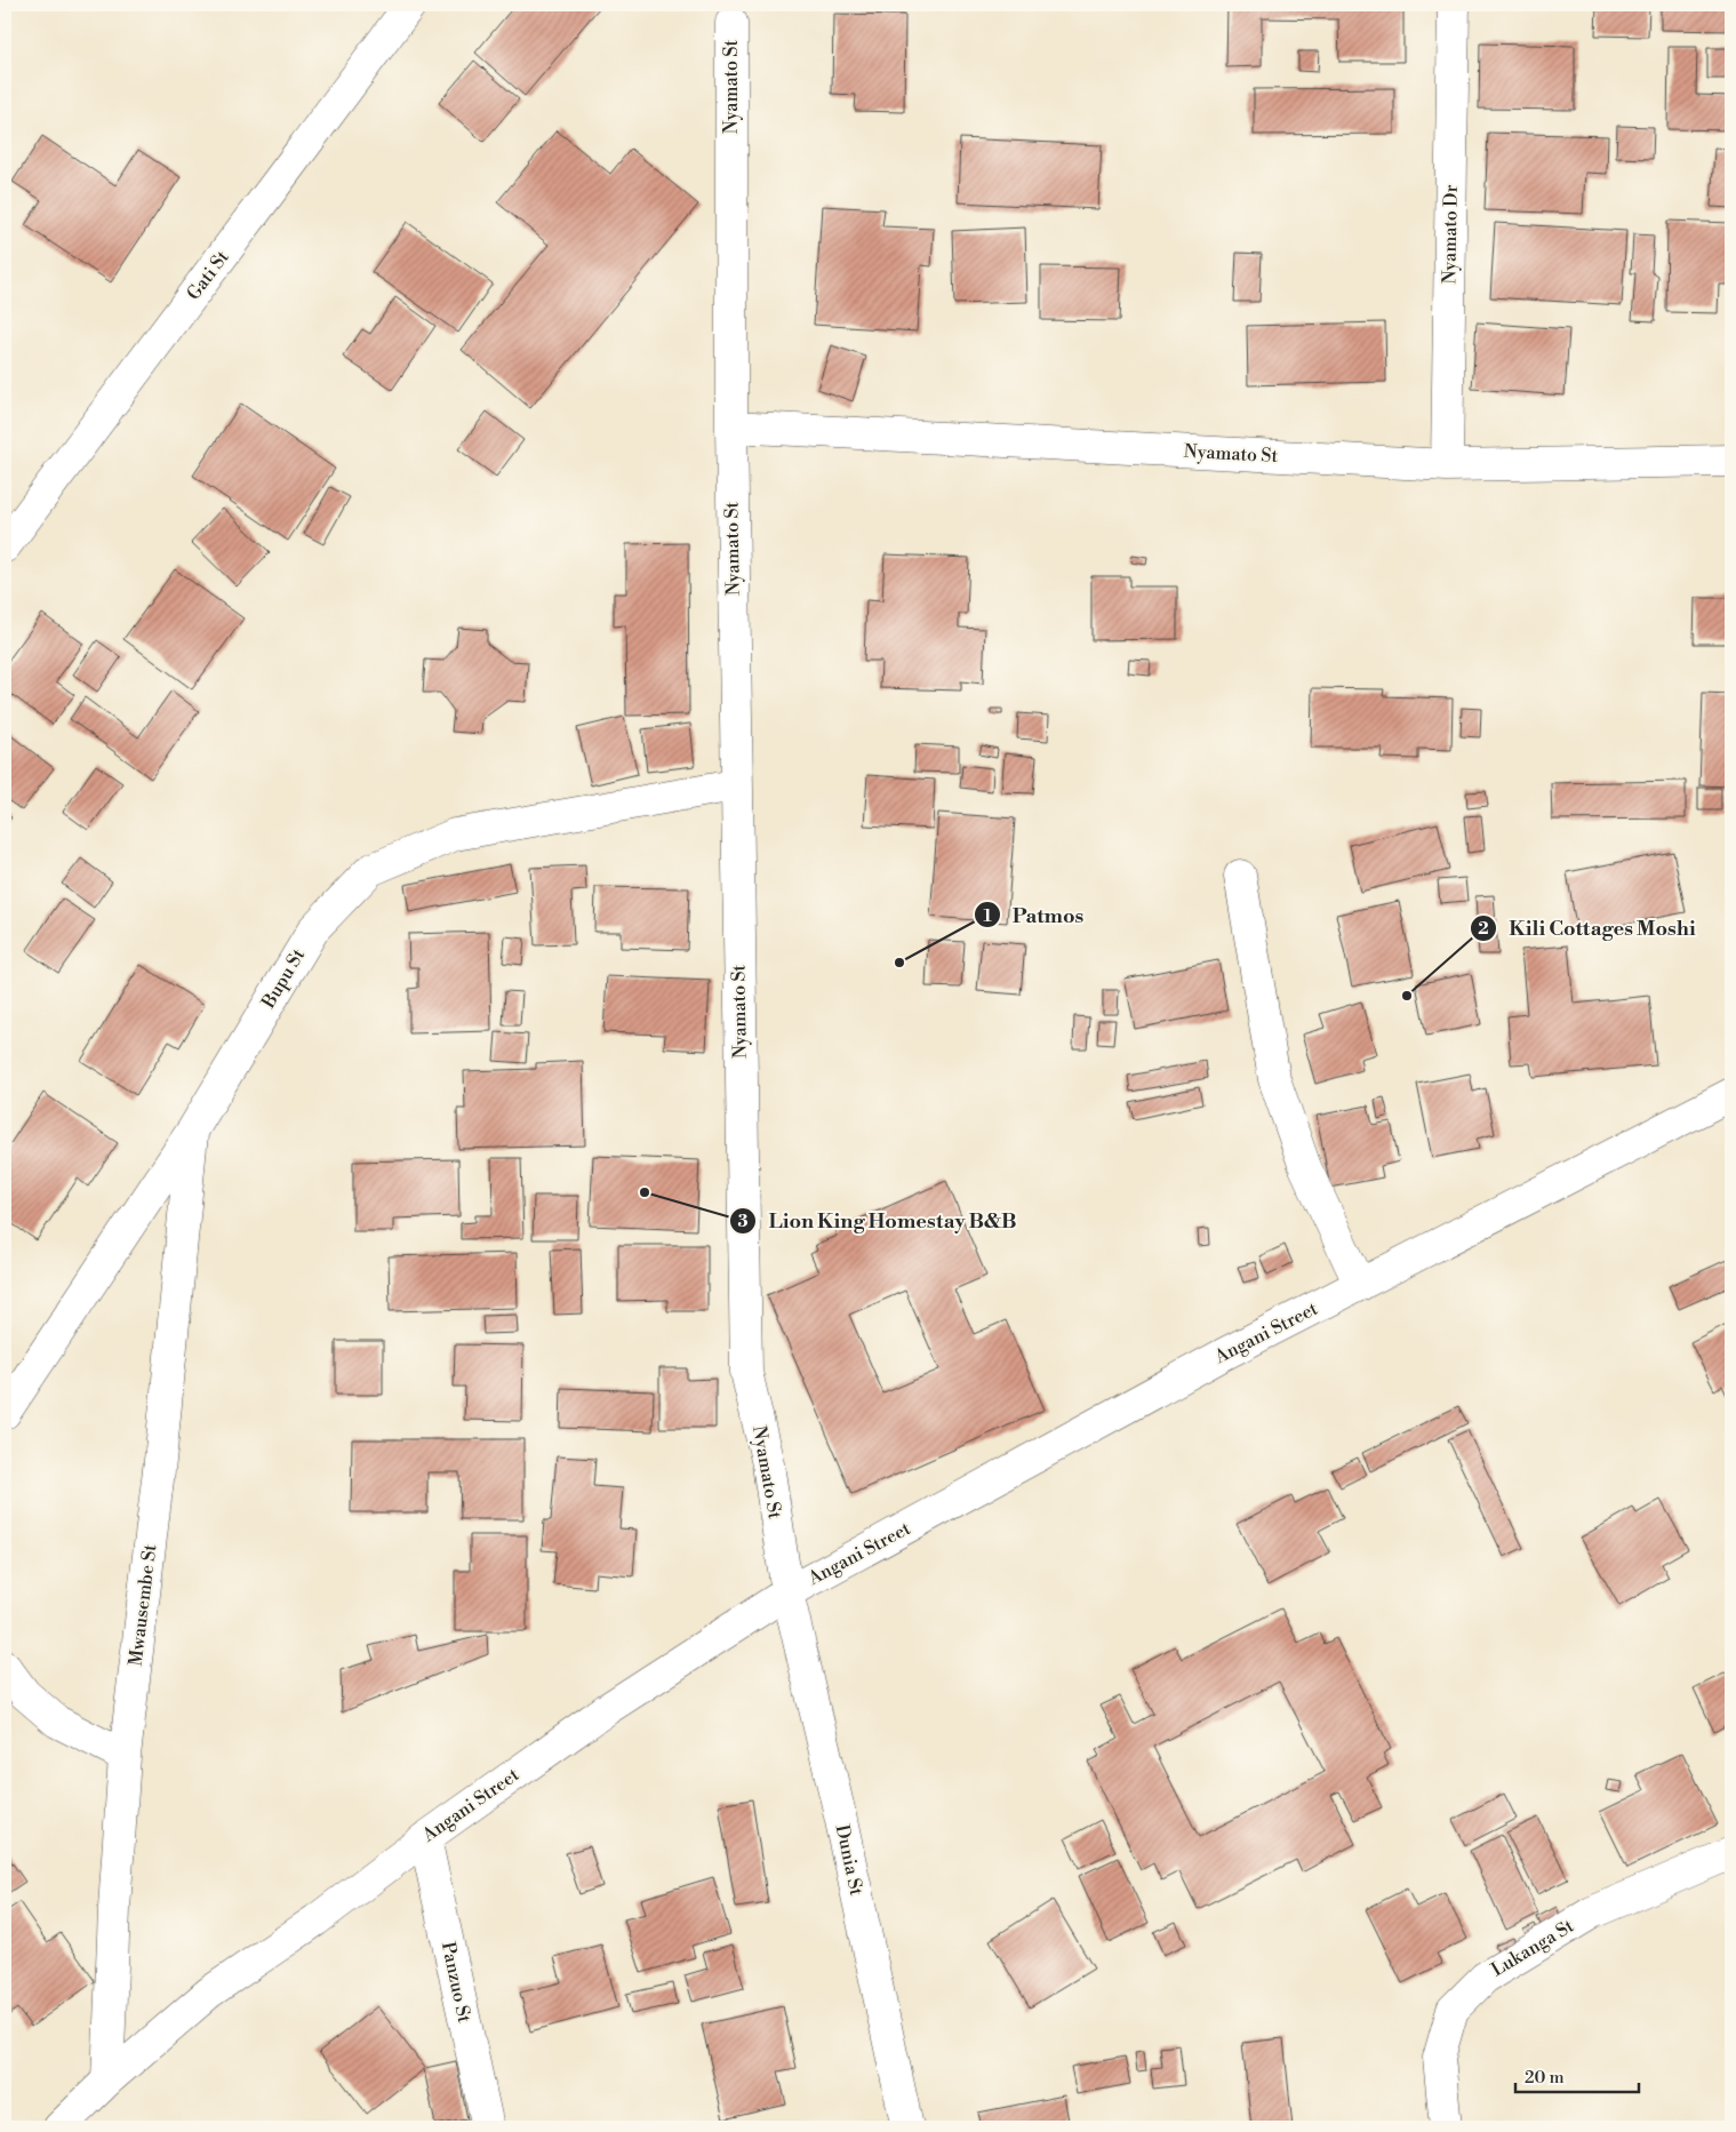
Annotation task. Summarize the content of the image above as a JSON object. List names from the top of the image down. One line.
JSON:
{"streets":{"street":["Nyamato St","Nyamato Dr","Gati St","Bupu St","Angani Street","Mwausembe St","Dunia St","Lukanga St","Panzuo St"]},"crossings":[["Nyamato St","Nyamato Dr"],["Nyamato St","Bupu St"],["Nyamato St","Angani Street"],["Nyamato St","Dunia St"],["Bupu St","Mwausembe St"],["Angani Street","Mwausembe St"],["Angani Street","Dunia St"],["Angani Street","Panzuo St"]],"places":["Patmos","Kili Cottages Moshi","Lion King Homestay B&B"],"scale_bar":"20 m"}
